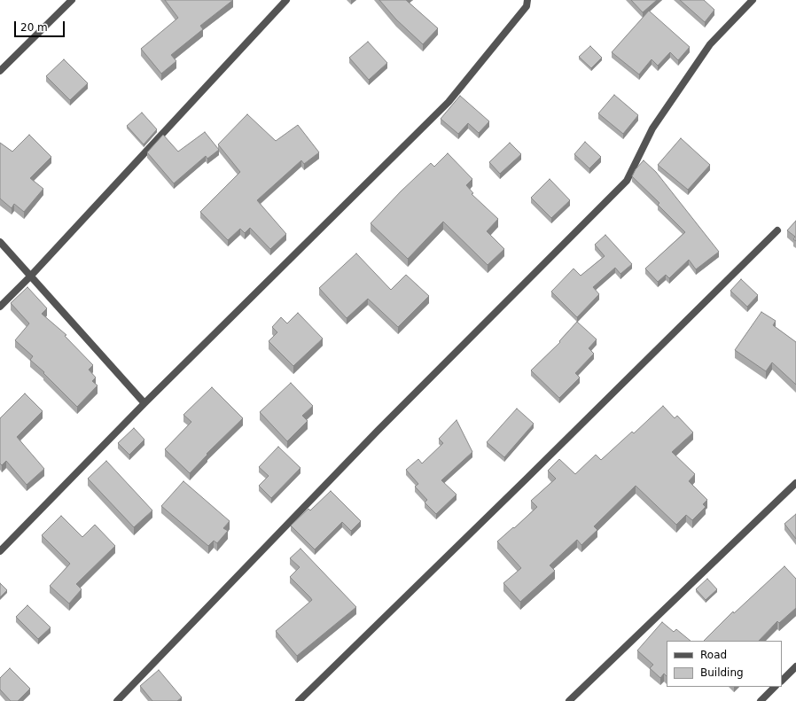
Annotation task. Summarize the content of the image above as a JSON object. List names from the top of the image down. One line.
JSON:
{"legend":["Road","Building"],"scale_bar":"20 m"}
